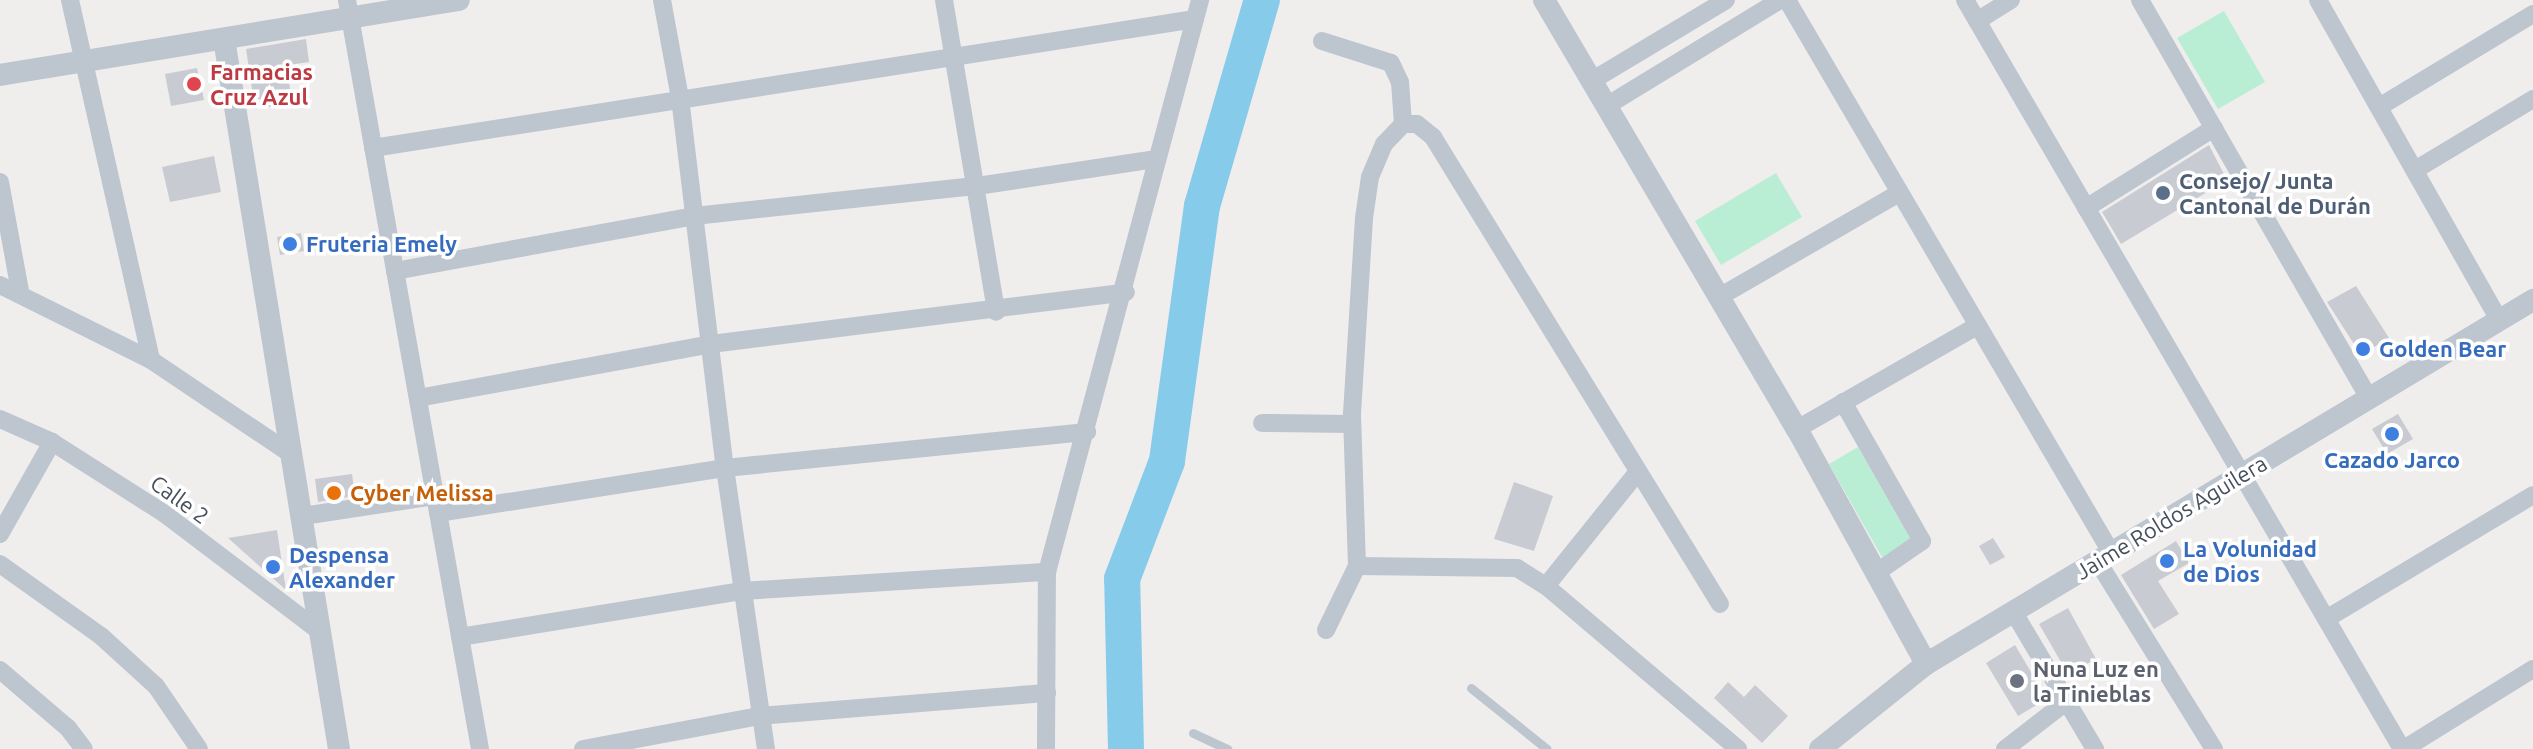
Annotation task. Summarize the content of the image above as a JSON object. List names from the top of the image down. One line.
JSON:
{"streets":{"street":["Calle 2","Jaime Roldos Aguilera"]},"places":["Farmacias Cruz Azul","Consejo/ Junta Cantonal de Durán","Fruteria Emely","Golden Bear","Cazado Jarco","Cyber Melissa","La Volunidad de Dios","Despensa Alexander","Nuna Luz en la Tinieblas"]}
